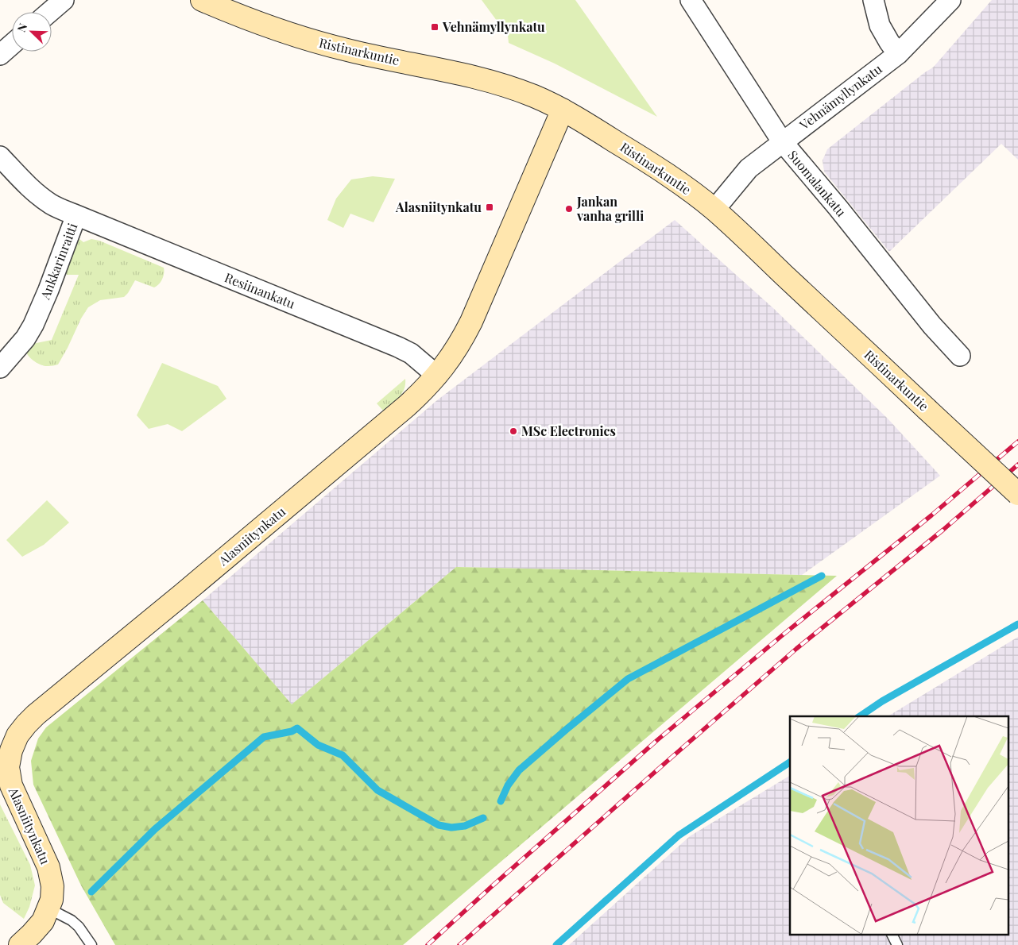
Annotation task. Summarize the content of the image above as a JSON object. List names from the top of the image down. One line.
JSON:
{"streets":{"street":["Ristinarkuntie","Vehnämyllynkatu","Suomalankatu","Ankkarinraitti","Resiinankatu","Alasniitynkatu"]},"crossings":[["Ristinarkuntie","Vehnämyllynkatu"],["Ristinarkuntie","Alasniitynkatu"],["Vehnämyllynkatu","Suomalankatu"],["Ankkarinraitti","Resiinankatu"],["Resiinankatu","Alasniitynkatu"]],"places":{"transit":["Vehnämyllynkatu","Alasniitynkatu"],"other":["Jankan vanha grilli","MSc Electronics"]},"north":"top left"}
